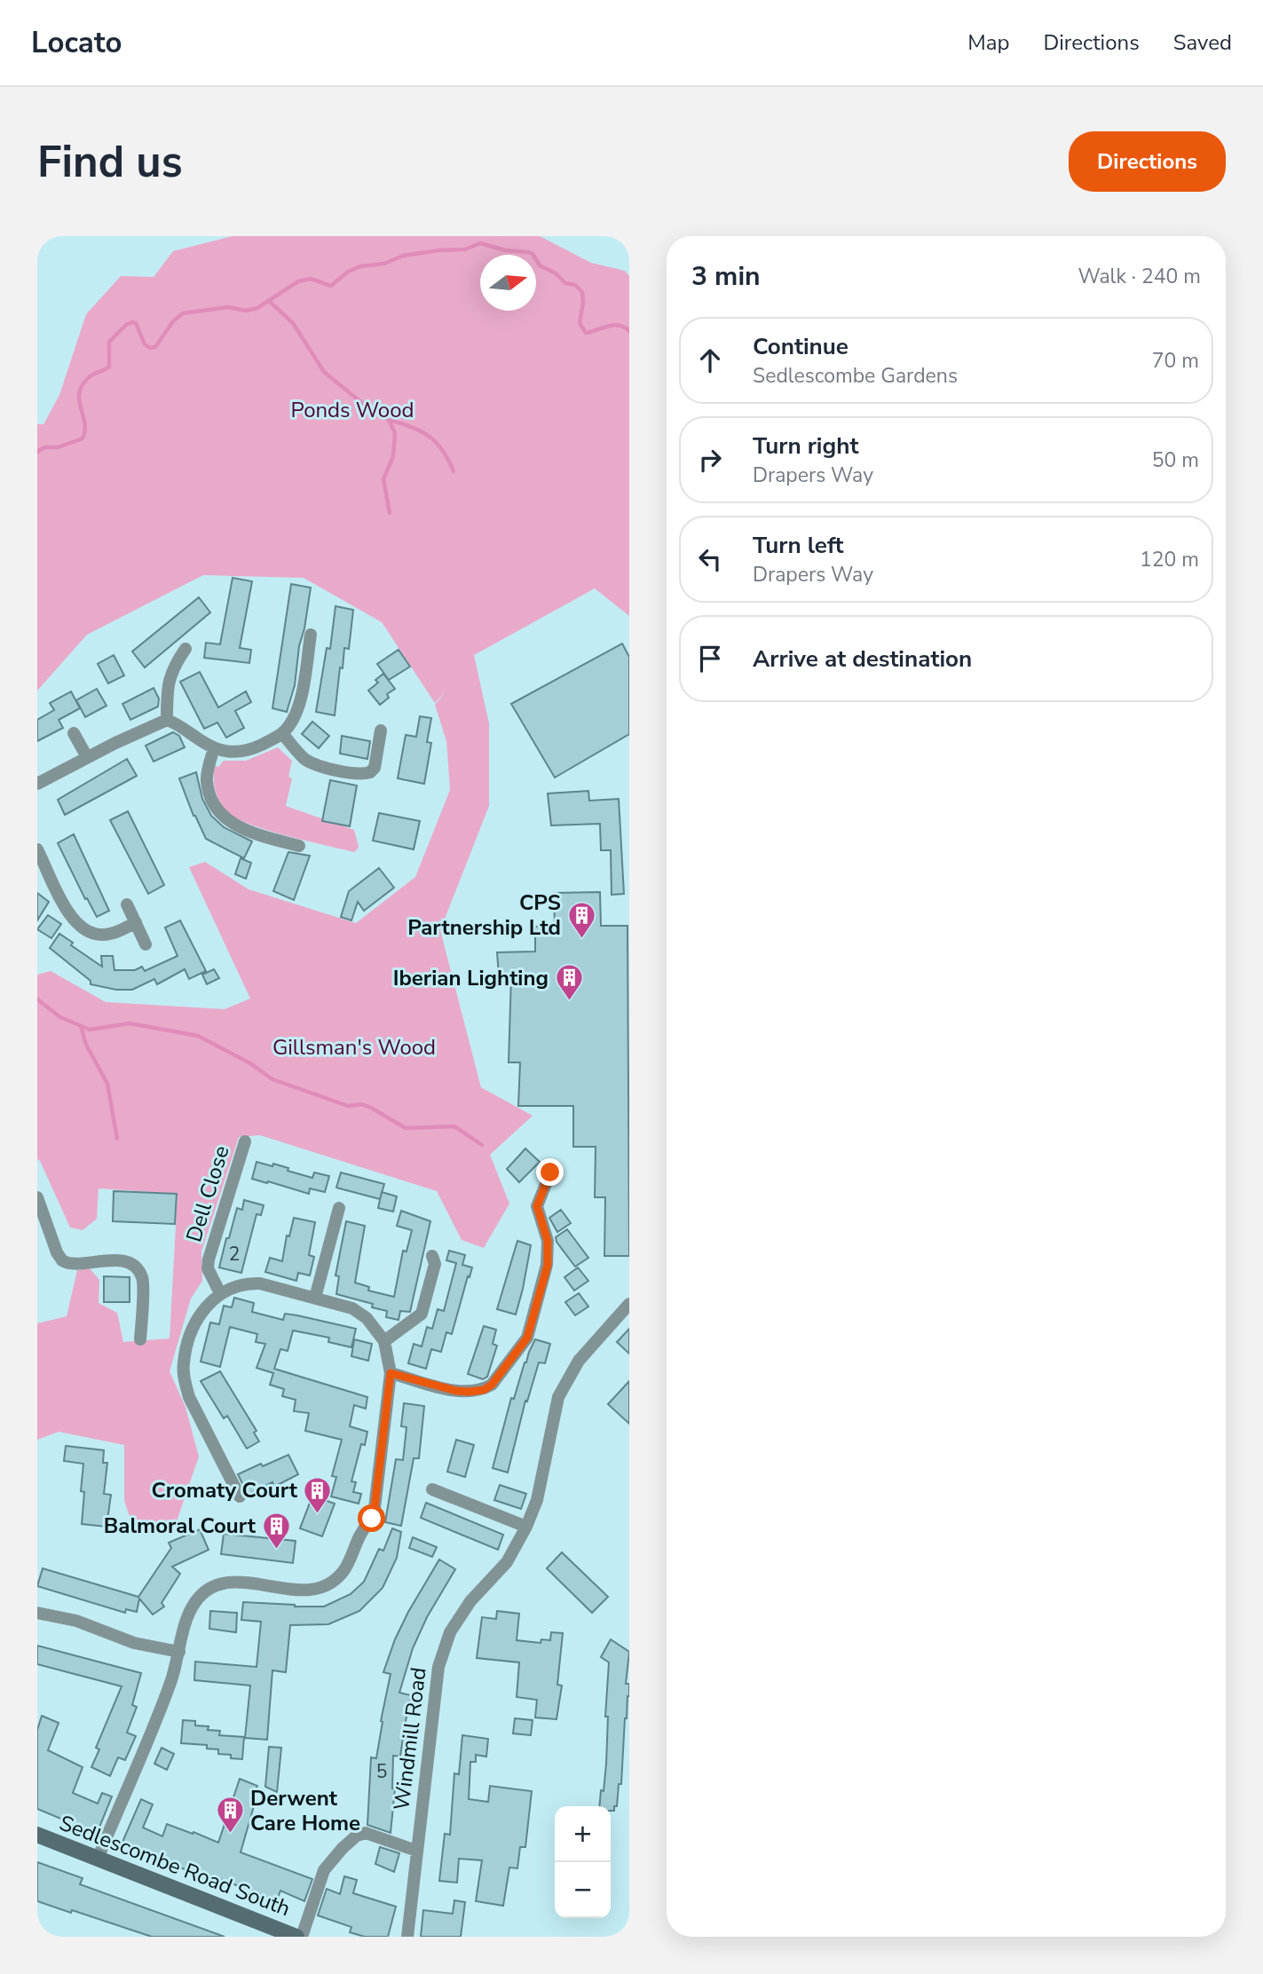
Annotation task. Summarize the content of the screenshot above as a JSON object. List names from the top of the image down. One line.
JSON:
{"streets":{"street":["Dell Close","Windmill Road","Sedlescombe Road South"]},"parks":["Ponds Wood","Gillsman's Wood"],"places":{"building":["CPS Partnership Ltd","Iberian Lighting","Cromaty Court","Balmoral Court","Derwent Care Home"]},"house_numbers":["2","5"],"north":"right","page":{"header":"Locato","nav":["Map","Directions","Saved"],"buttons":"Directions","title":"Find us","heading":["3 min","Walk · 240 m"],"list":[["Continue","Sedlescombe Gardens","70 m"],["Turn right","Drapers Way","50 m"],["Turn left","Drapers Way","120 m"],"Arrive at destination"],"map_buttons":["+","−"]}}
